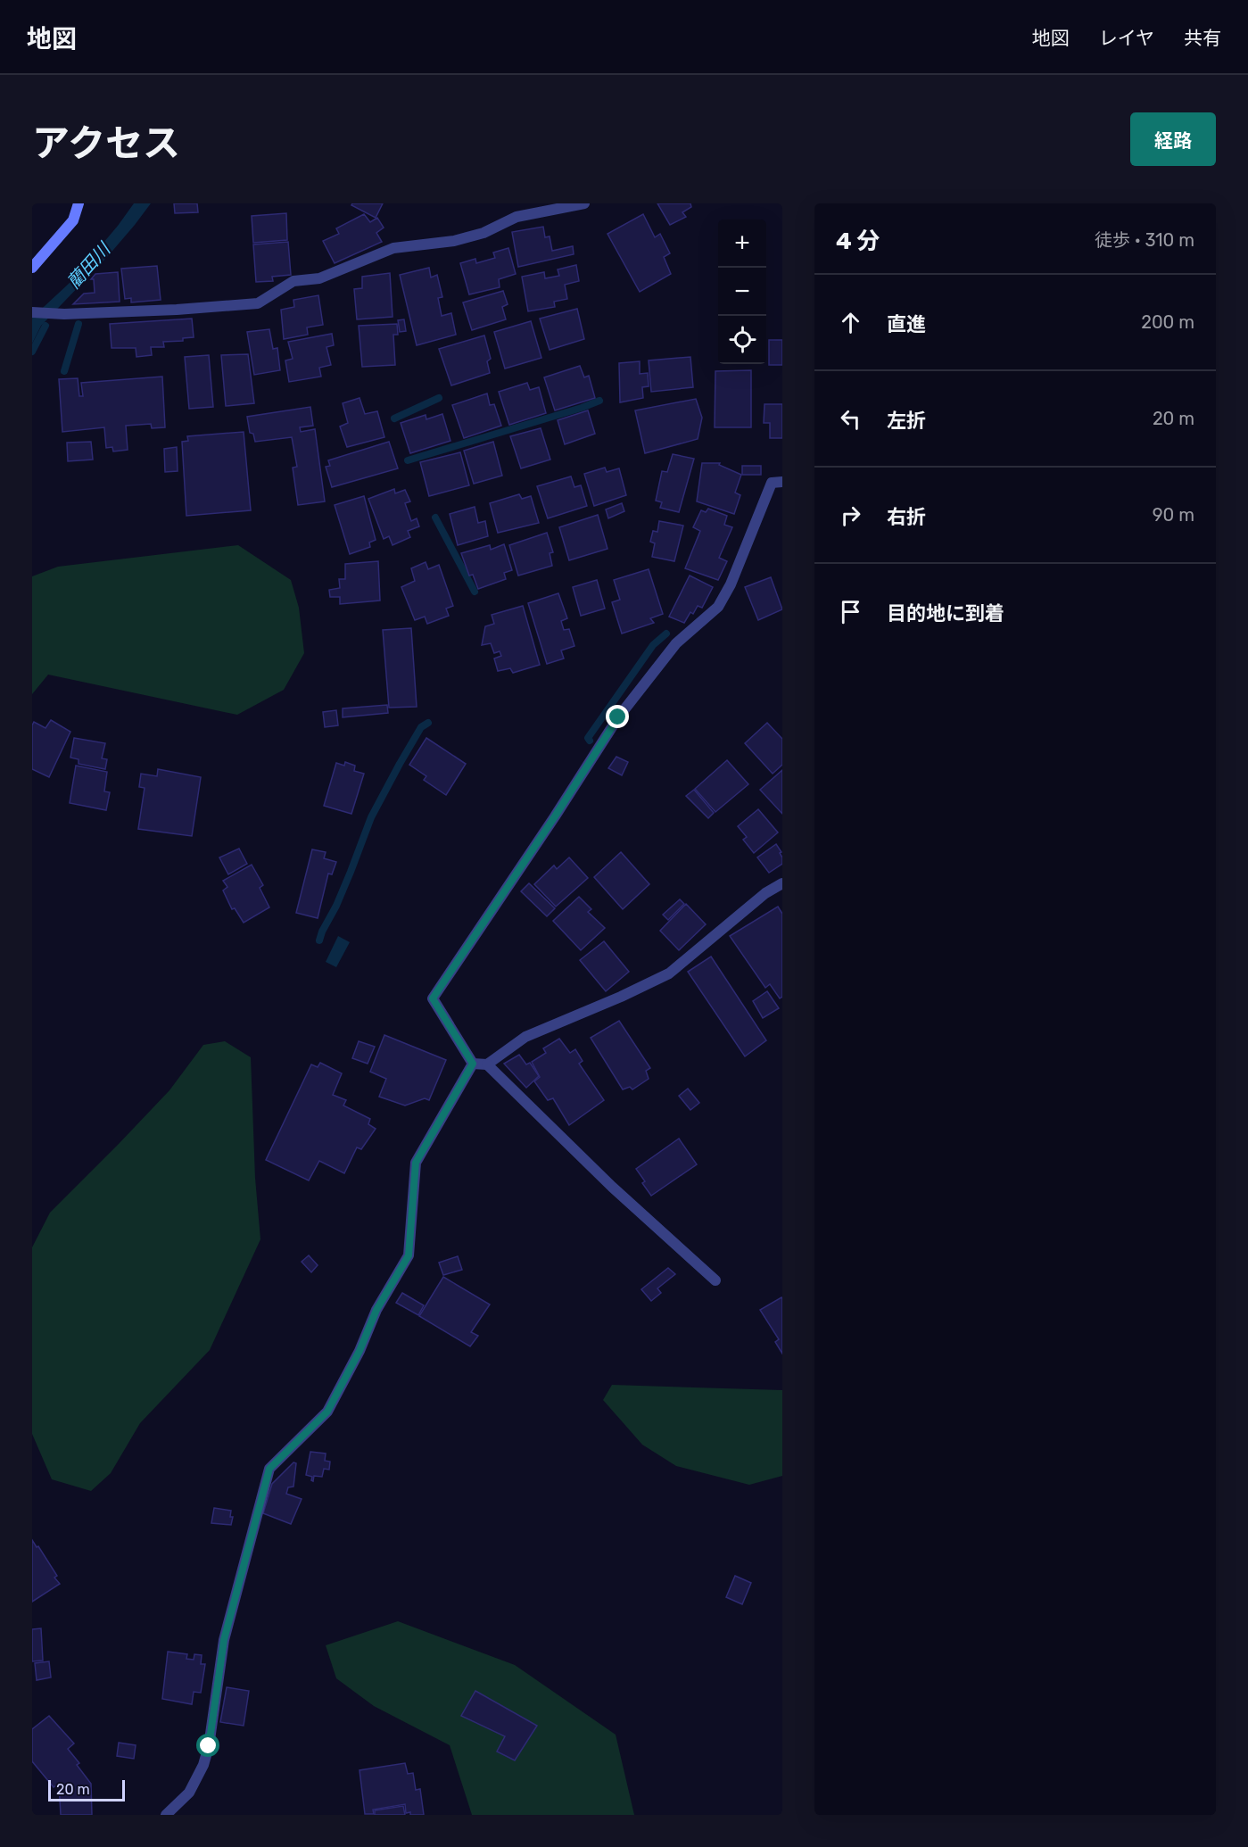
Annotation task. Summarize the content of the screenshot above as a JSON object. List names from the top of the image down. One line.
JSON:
{"water":["藺田川"],"scale_bar":"20 m","page":{"header":"地図","nav":["地図","レイヤ","共有"],"title":"アクセス","buttons":"経路","heading":["4 分","徒歩 · 310 m"],"map_buttons":["+","−"],"list":[["直進","200 m"],["左折","20 m"],["右折","90 m"],"目的地に到着"],"scale":"20 m"}}
